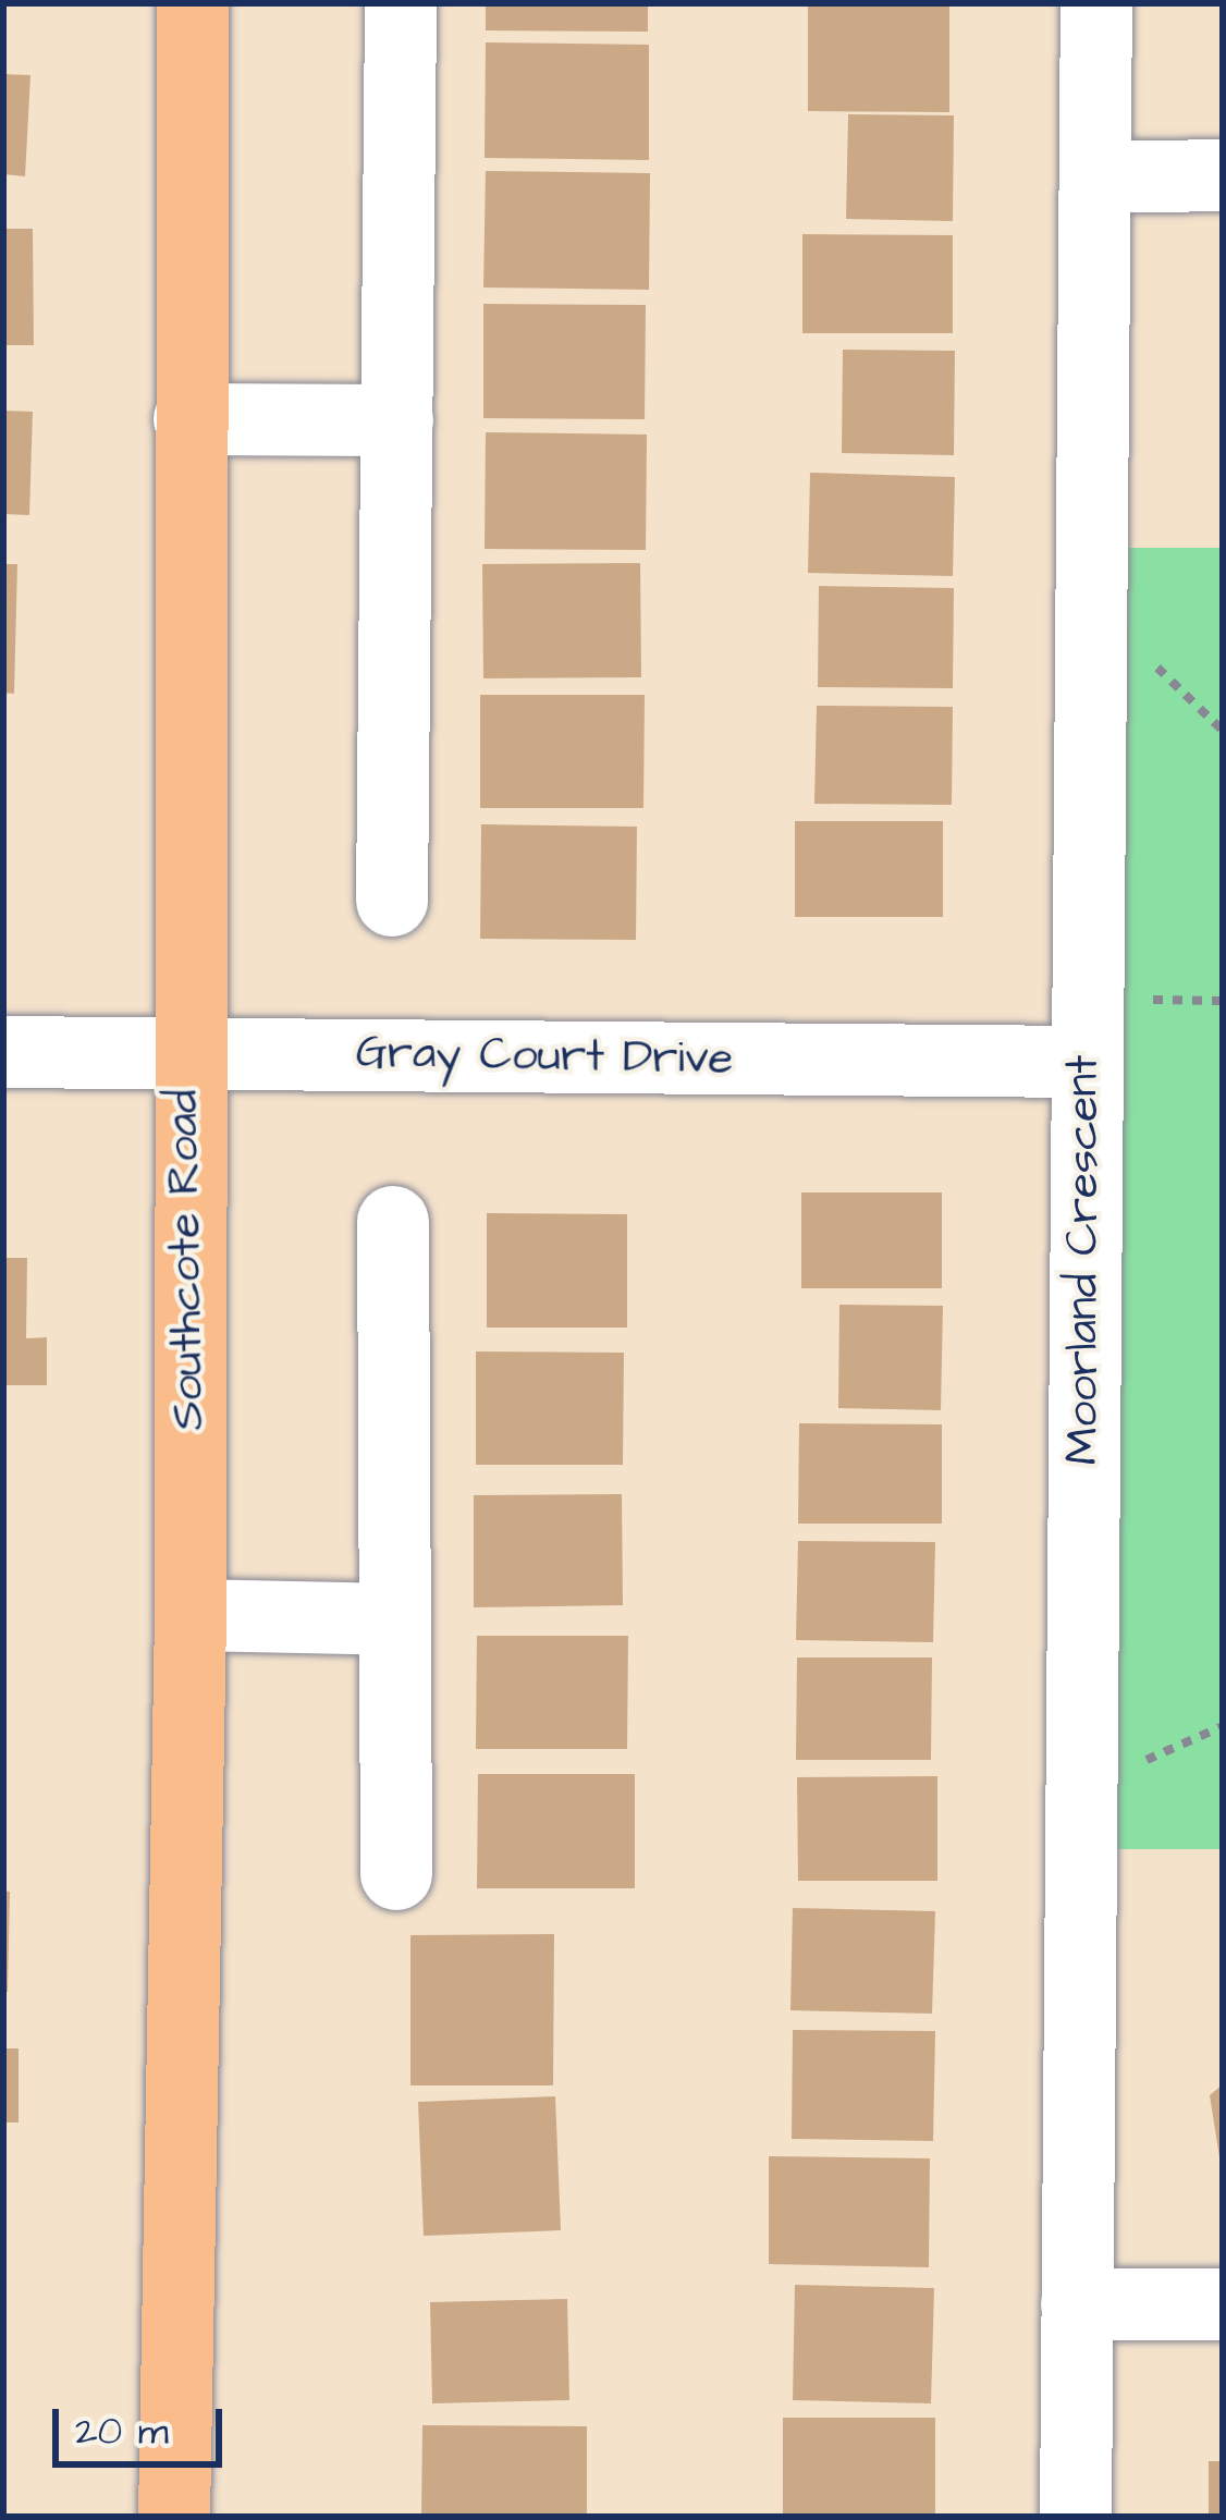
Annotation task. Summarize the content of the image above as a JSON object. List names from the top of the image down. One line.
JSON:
{"streets":{"main road":["Southcote Road"],"street":["Gray Court Drive","Moorland Crescent"]},"crossings":[["Gray Court Drive","Southcote Road"],["Gray Court Drive","Moorland Crescent"]],"scale_bar":"20 m"}
